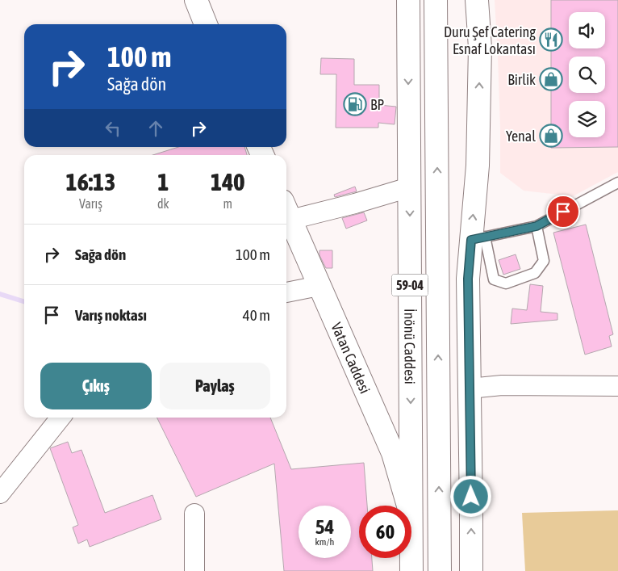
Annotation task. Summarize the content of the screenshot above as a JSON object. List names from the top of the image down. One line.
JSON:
{"streets":{"main road":["59-04","İnönü Caddesi","Vatan Caddesi"]},"places":{"restaurant":["Duru Şef Catering Esnaf Lokantası"],"shop":["Birlik","Yenal"],"fuel station":["BP"]},"page":{"turn":["100 m","Sağa dön"],"eta":["16:13","Varış","1","dk","140","m"],"list":[{"name":"Sağa dön","value":"100 m"},{"name":"Varış noktası","value":"40 m"}],"buttons":["Çıkış","Paylaş"],"speed":"54 km/h","limit":"60"}}
